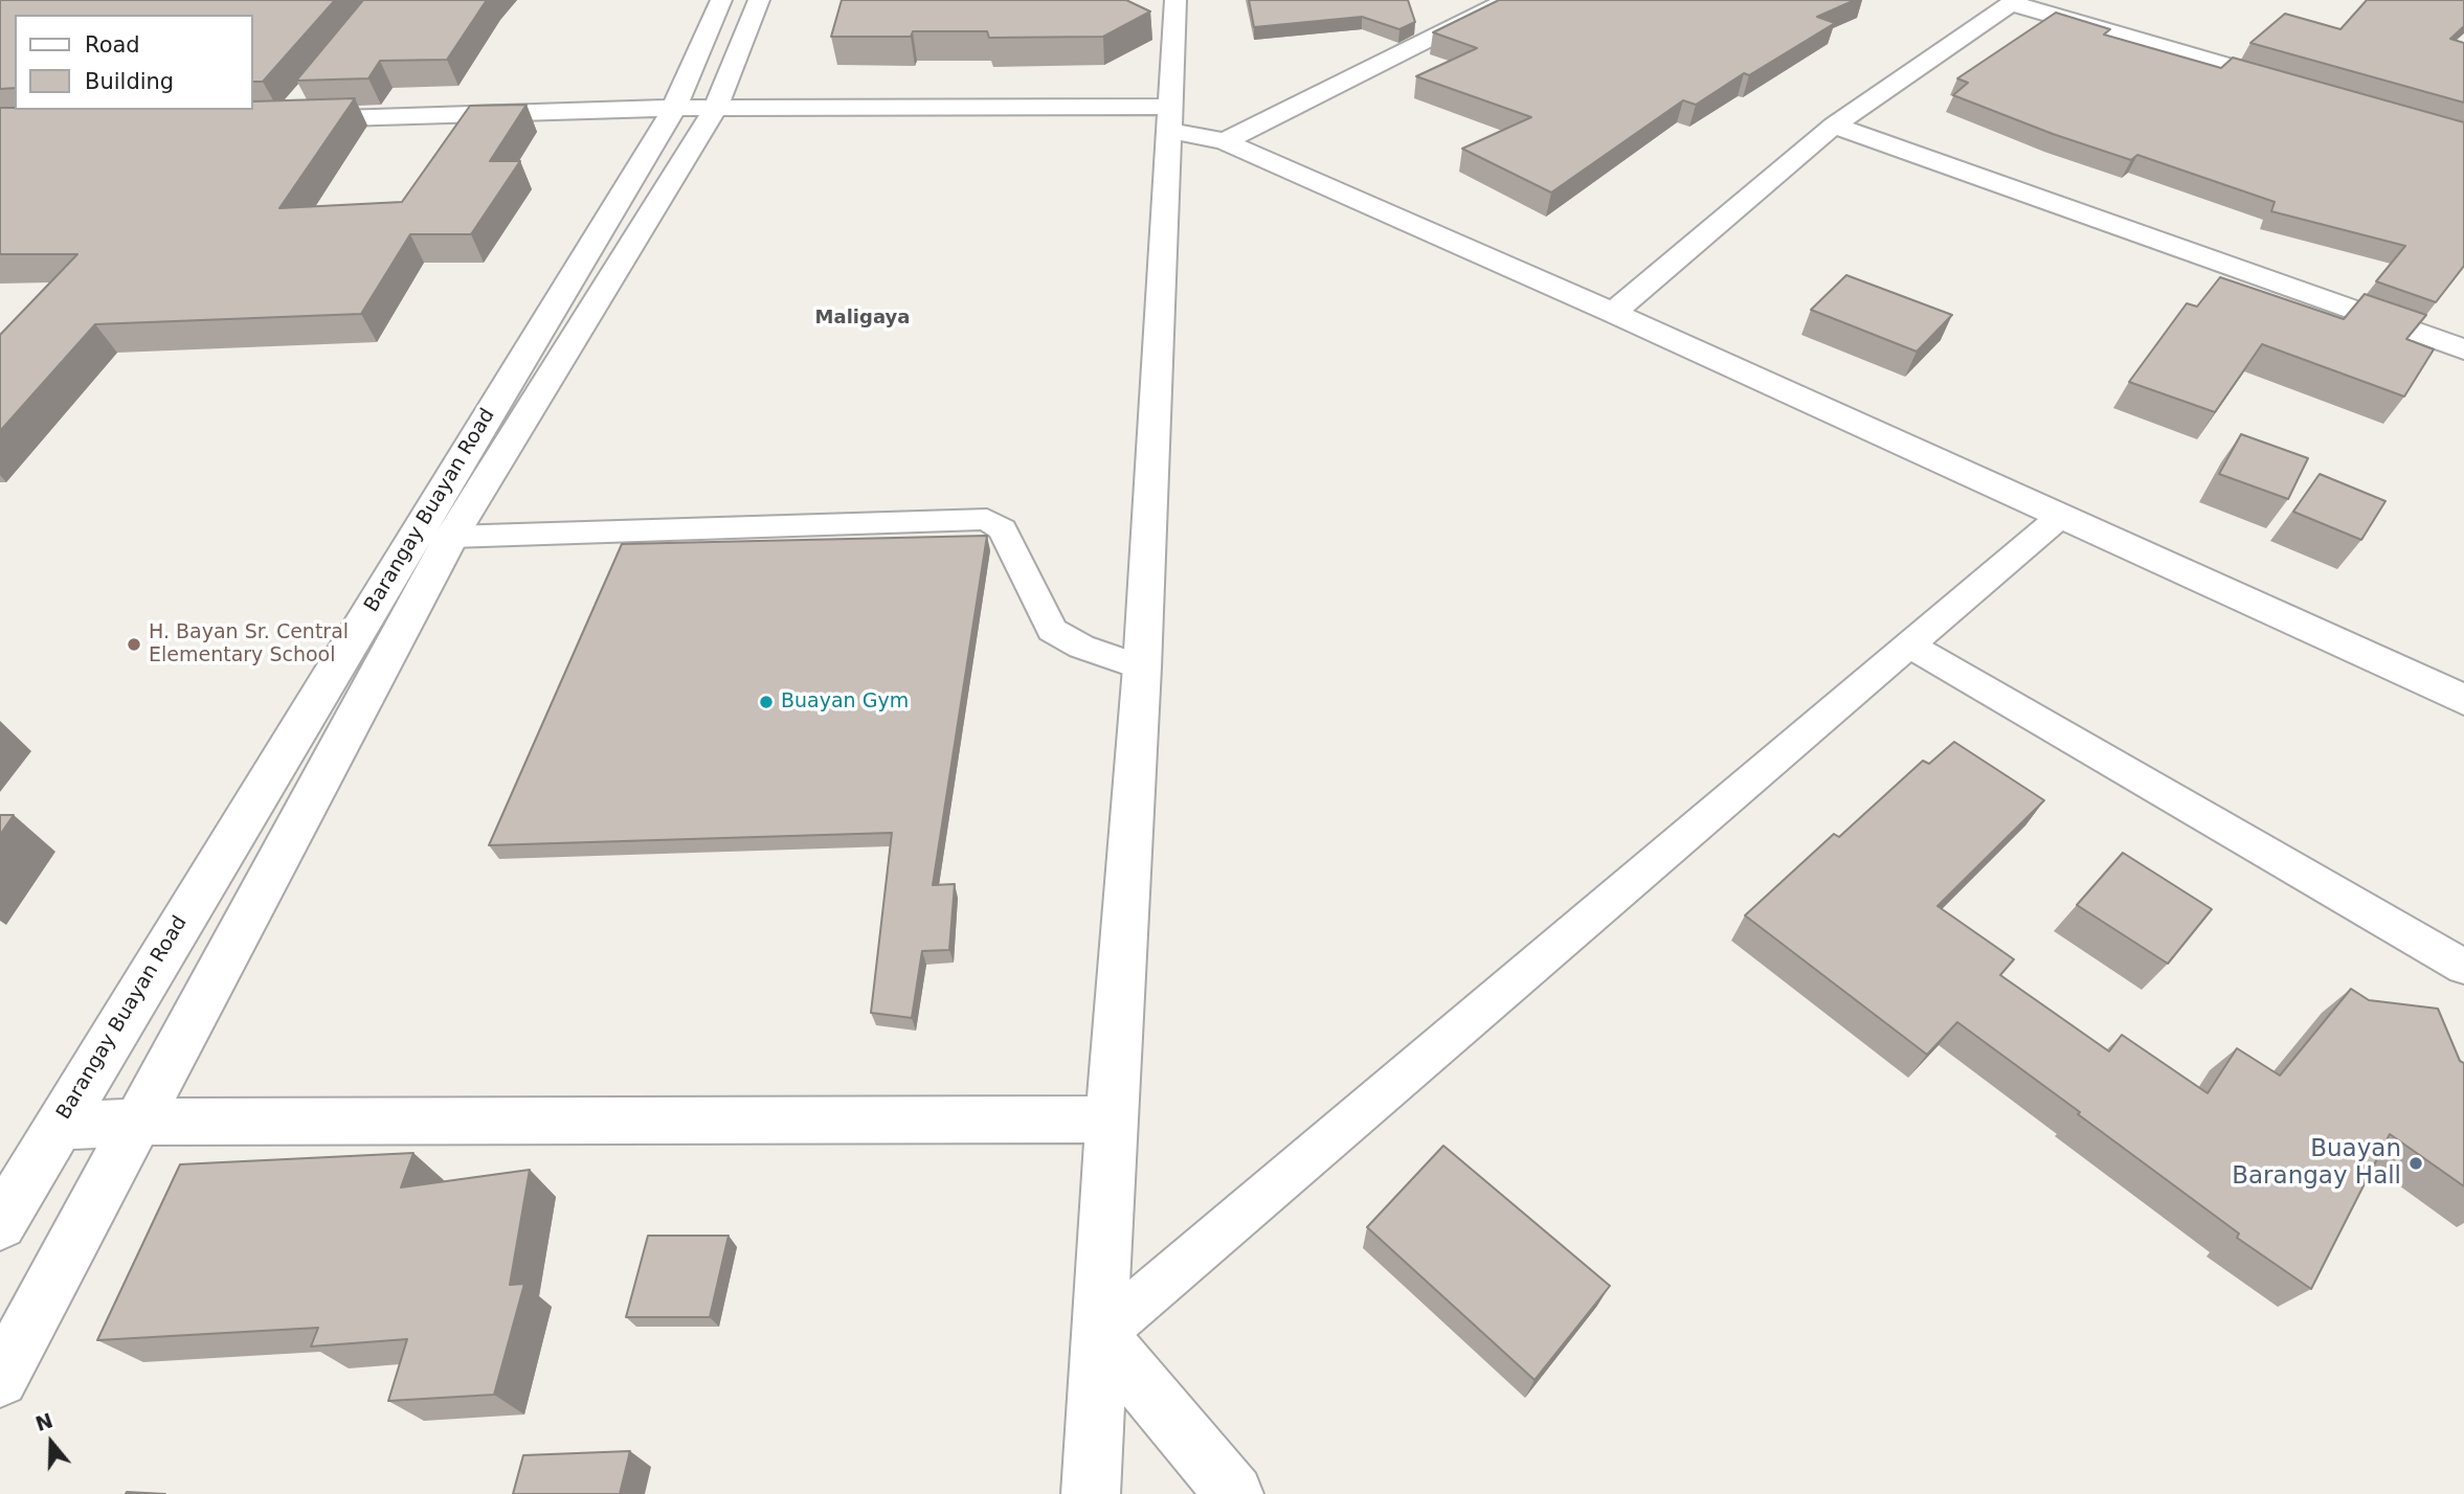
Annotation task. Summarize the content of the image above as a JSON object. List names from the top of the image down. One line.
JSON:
{"streets":{"street":["Barangay Buayan Road"]},"districts":["Maligaya"],"places":["H. Bayan Sr. Central Elementary School","Buayan Gym","Buayan Barangay Hall"],"legend":["Road","Building"],"north":"top"}
